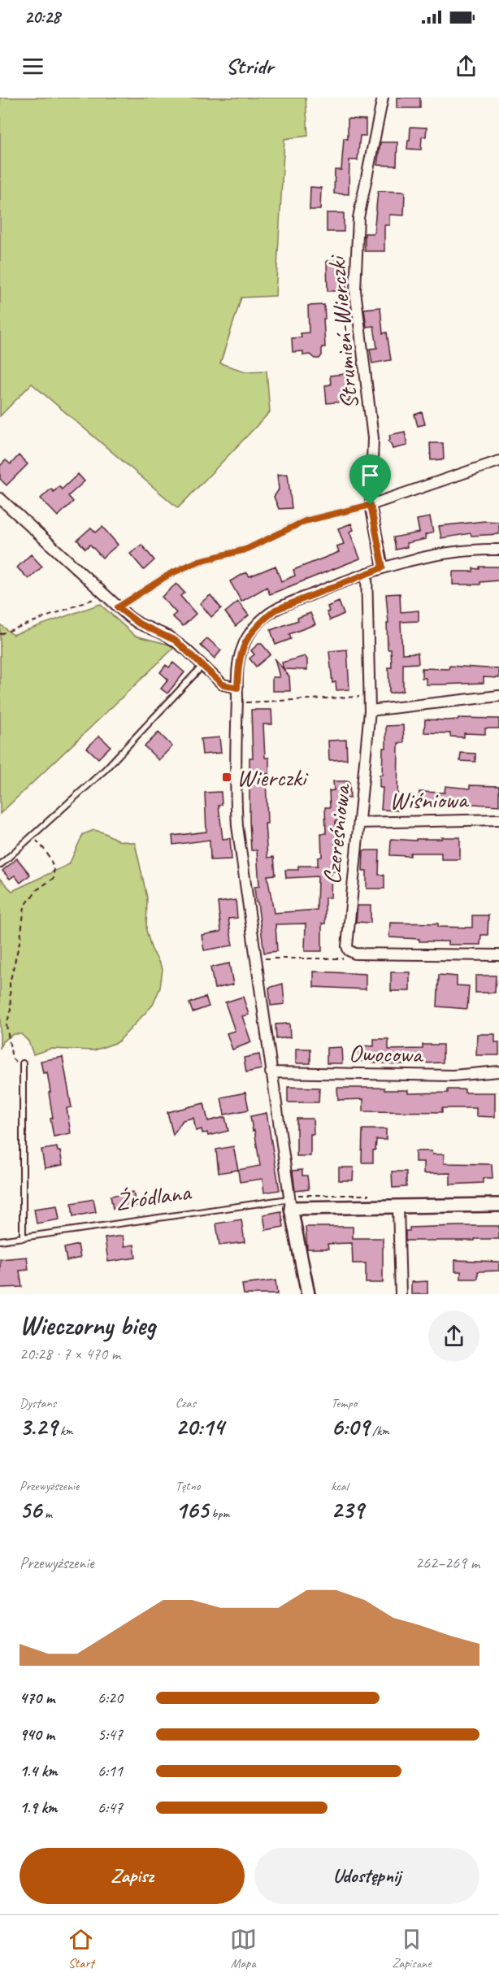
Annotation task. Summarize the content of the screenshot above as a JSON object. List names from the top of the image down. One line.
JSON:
{"streets":{"street":["Strumień-Wierczki","Wiśniowa","Czereśniowa","Owocowa","Źródlana"]},"crossings":[["Wiśniowa","Czereśniowa"]],"places":{"transit":["Wierczki"]},"page":{"status":"20:28","header":"Stridr","heading":["Wieczorny bieg","20:28 · 7 × 470 m"],"stats":[["Dystans","3.29 km"],["Czas","20:14"],["Tempo","6:09 /km"],["Przewyższenie","56 m"],["Tętno","165 bpm"],["kcal","239"]],"chart":["Przewyższenie","262–269 m"],"list":[{"name":"470 m","note":"6:20"},{"name":"940 m","note":"5:47"},{"name":"1.4 km","note":"6:11"},{"name":"1.9 km","note":"6:47"}],"buttons":["Zapisz","Udostępnij"],"tabs":["Start","Mapa","Zapisane"]}}
